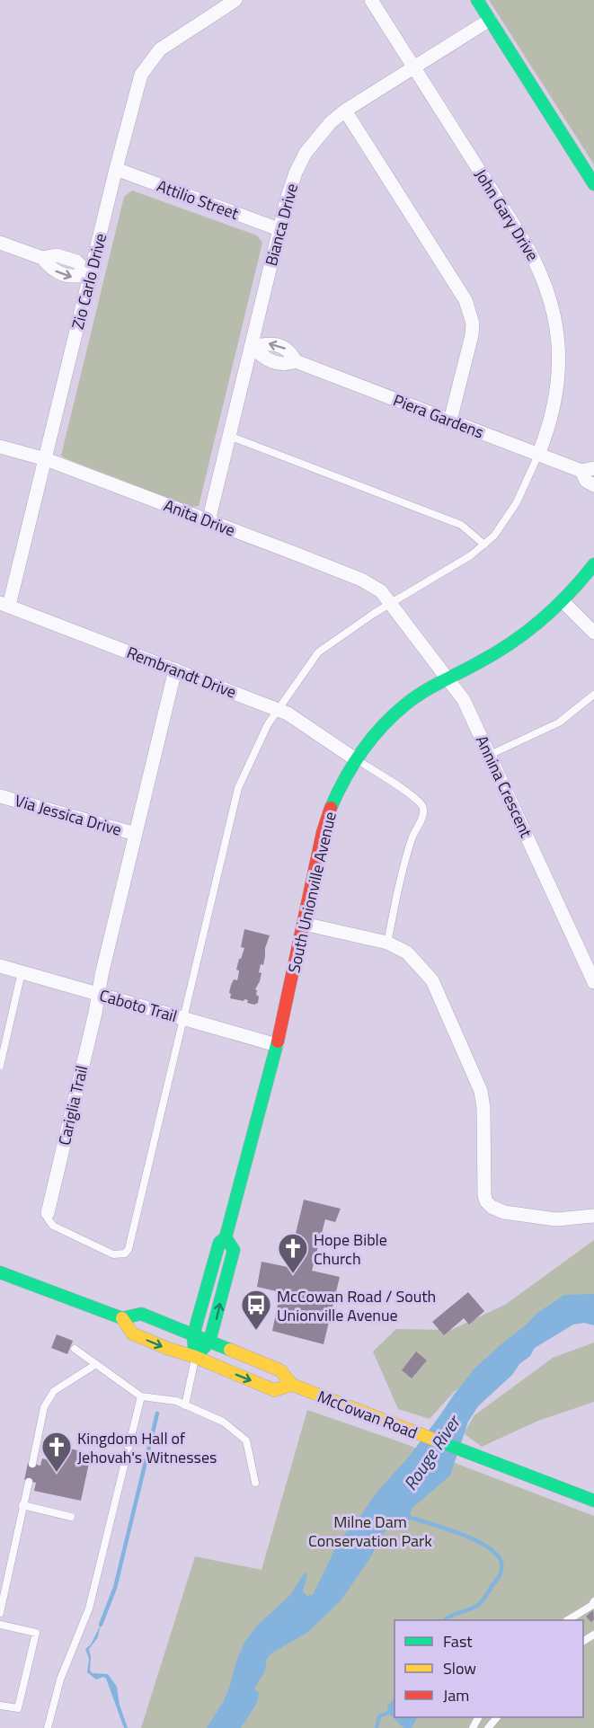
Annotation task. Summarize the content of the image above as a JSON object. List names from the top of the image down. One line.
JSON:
{"streets":{"street":["Attilio Street","John Gary Drive","Bianca Drive","Zio Carlo Drive","Piera Gardens","Anita Drive","Rembrandt Drive","Annina Crescent","Via Jessica Drive","South Unionville Avenue","Caboto Trail","Cariglia Trail","McCowan Road"]},"crossings":[["Attilio Street","Bianca Drive"],["Attilio Street","Zio Carlo Drive"],["John Gary Drive","Bianca Drive"],["John Gary Drive","Piera Gardens"],["Bianca Drive","Piera Gardens"],["Bianca Drive","Anita Drive"],["Zio Carlo Drive","Anita Drive"],["Zio Carlo Drive","Rembrandt Drive"],["Anita Drive","Annina Crescent"],["Rembrandt Drive","South Unionville Avenue"],["Rembrandt Drive","Cariglia Trail"],["Annina Crescent","South Unionville Avenue"],["Via Jessica Drive","Cariglia Trail"],["South Unionville Avenue","Caboto Trail"],["South Unionville Avenue","McCowan Road"],["Caboto Trail","Cariglia Trail"]],"water":["Rouge River"],"parks":["Milne Dam Conservation Park"],"places":{"church":["Hope Bible Church","Kingdom Hall of Jehovah's Witnesses"],"bus stop":["McCowan Road / South Unionville Avenue"]},"legend":["Fast","Slow","Jam"]}
